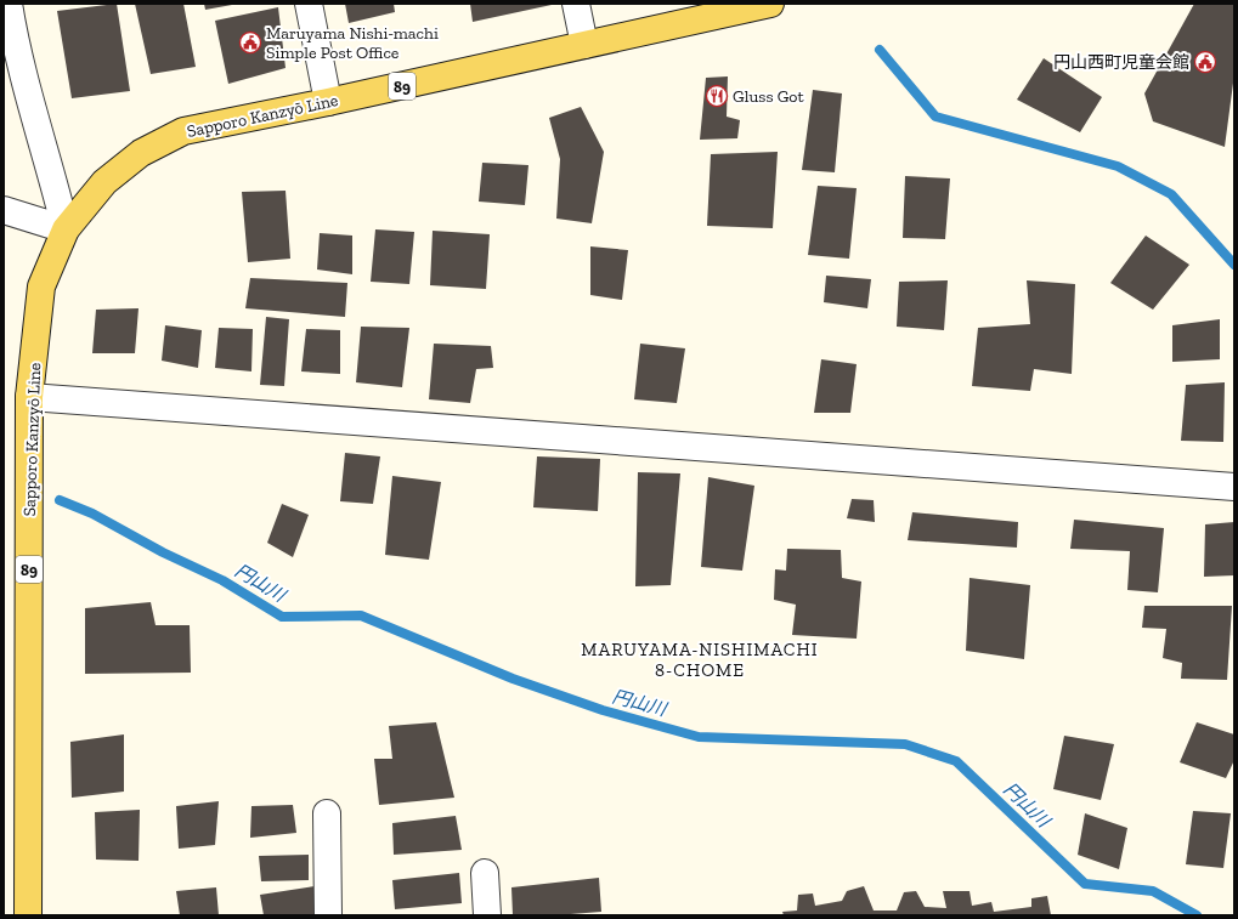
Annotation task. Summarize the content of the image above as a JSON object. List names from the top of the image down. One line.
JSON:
{"streets":{"main road":["89","Sapporo Kanzyō Line"]},"districts":["MARUYAMA-NISHIMACHI 8-CHOME"],"water":["円山川"],"places":{"public building":["Maruyama Nishi-machi Simple Post Office","円山西町児童会館"],"restaurant":["Gluss Got"]}}
